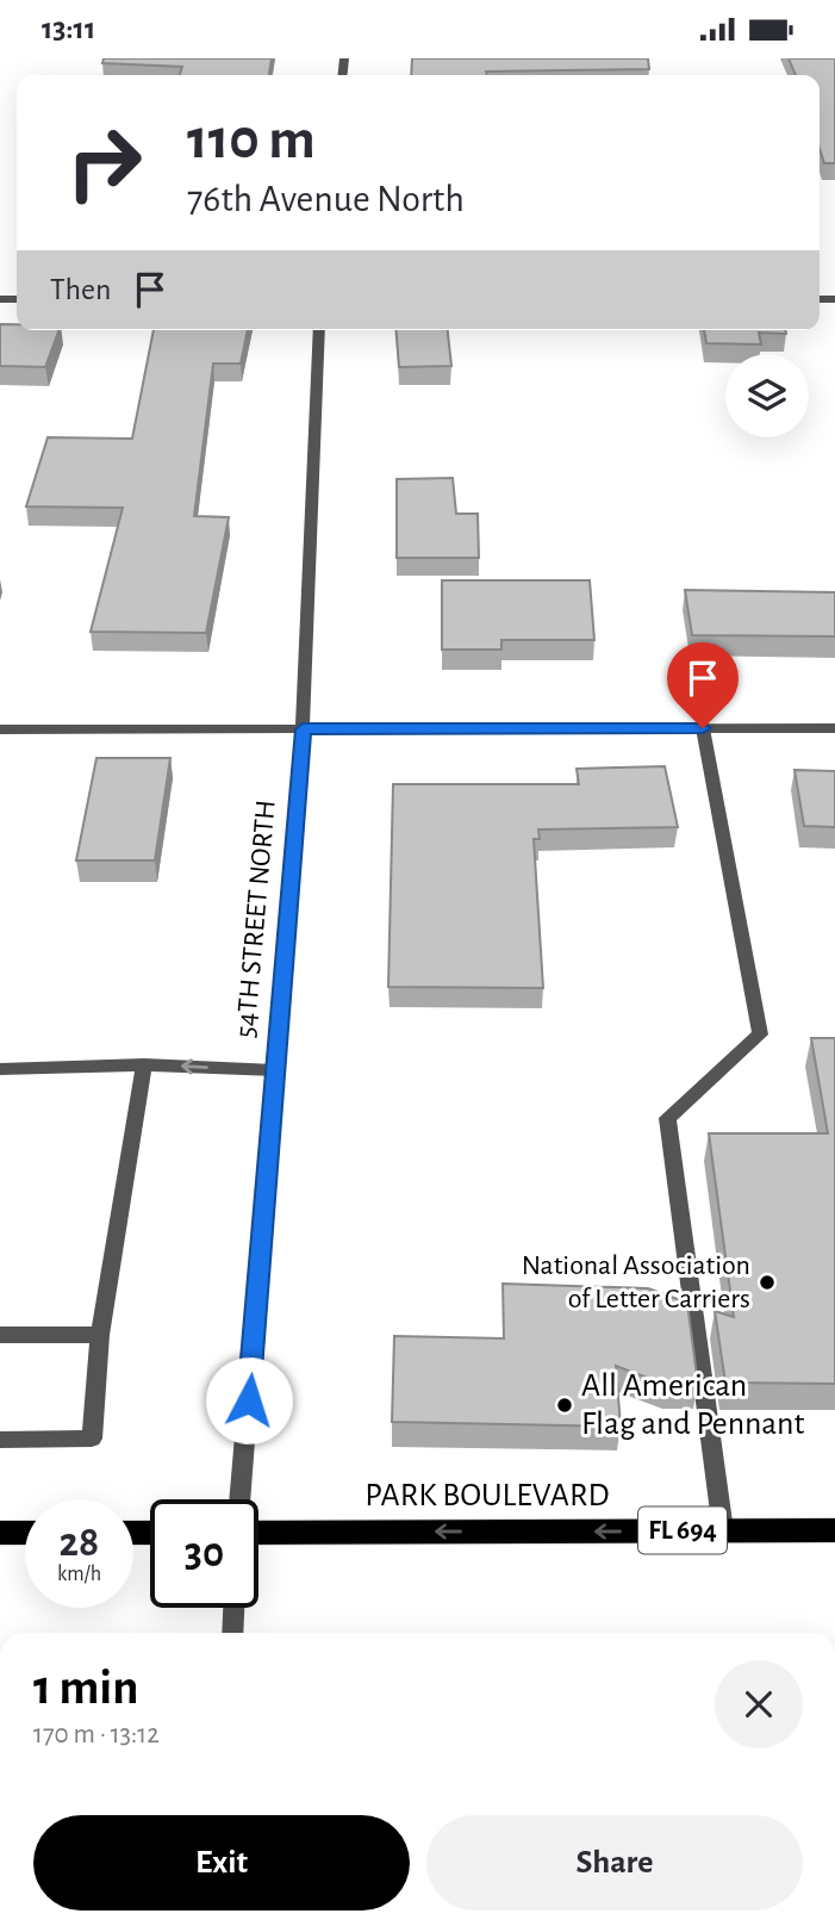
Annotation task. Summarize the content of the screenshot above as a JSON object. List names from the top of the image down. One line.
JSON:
{"streets":{"main road":["PARK BOULEVARD","FL 694"],"street":["54TH STREET NORTH"]},"one_way":["PARK BOULEVARD"],"places":["National Association of Letter Carriers","All American Flag and Pennant"],"page":{"status":"13:11","turn":["110 m","76th Avenue North"],"then":"Then","speed":"28 km/h","limit":"30","heading":["1 min","170 m · 13:12"],"buttons":["Exit","Share"]}}
